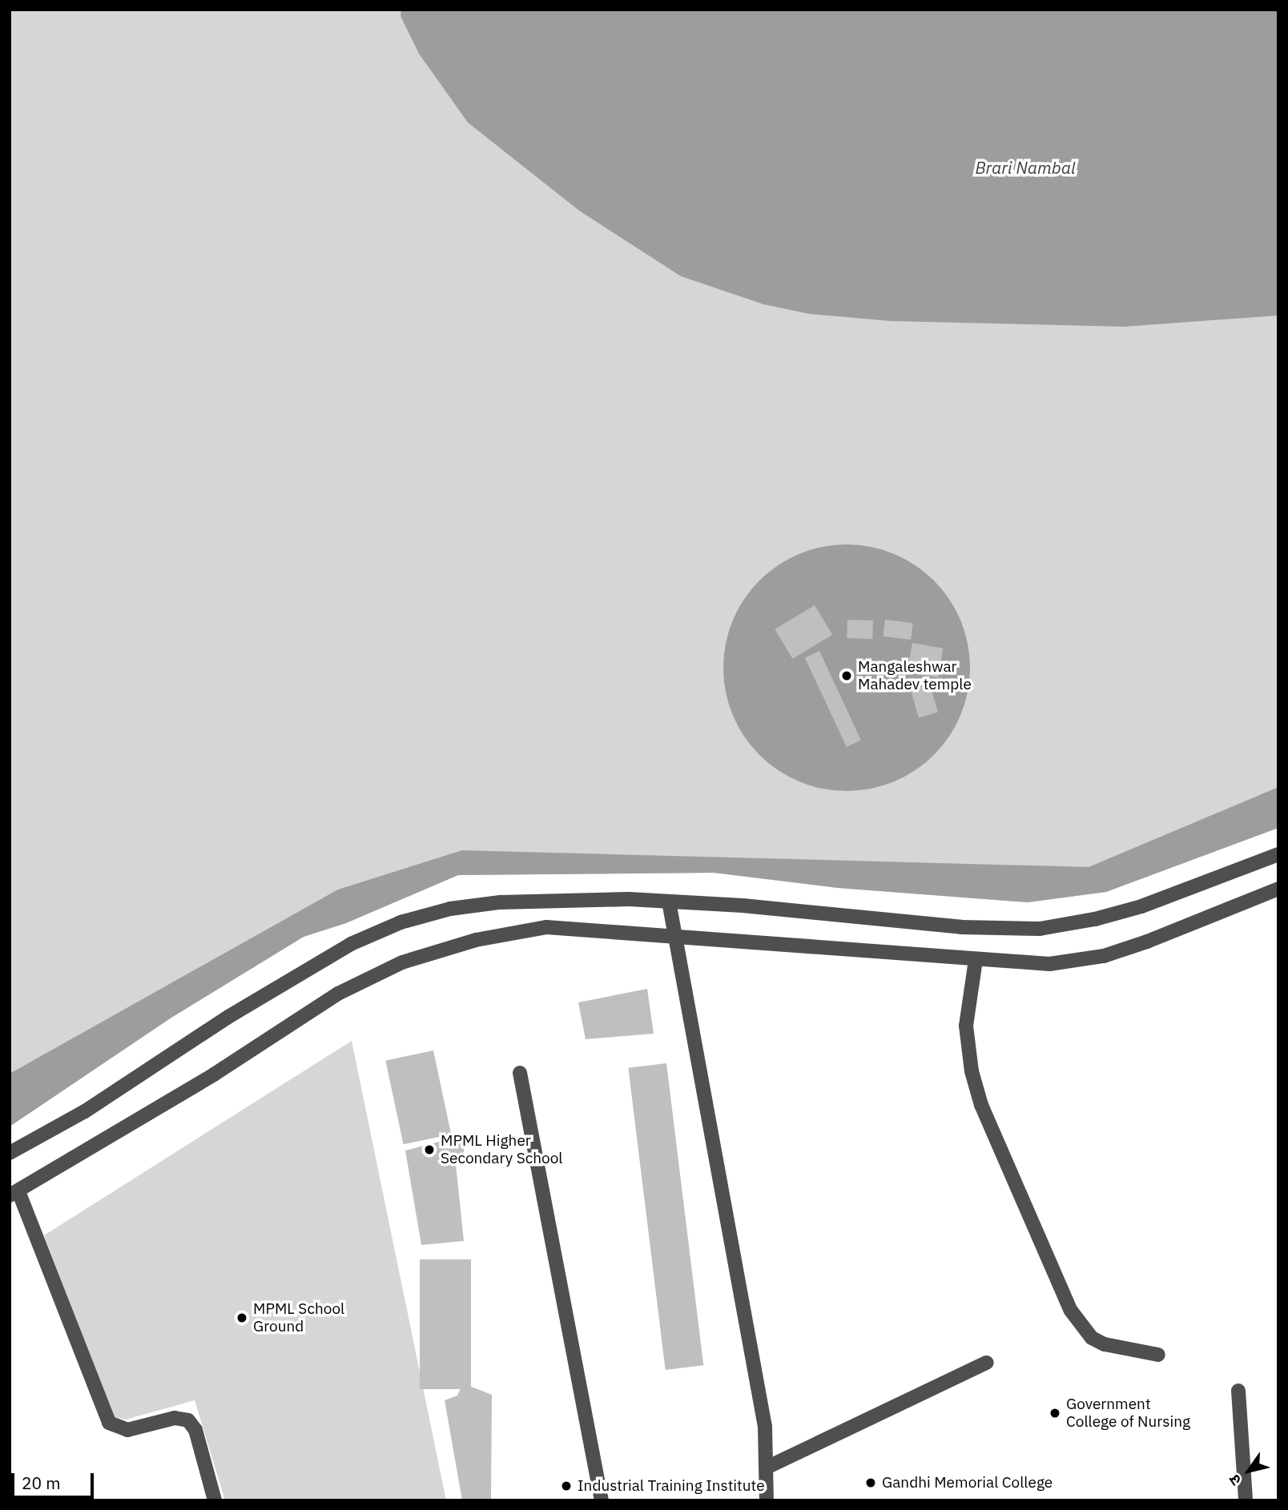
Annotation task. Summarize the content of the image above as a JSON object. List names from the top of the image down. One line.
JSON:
{"water":["Brari Nambal"],"places":["Mangaleshwar Mahadev temple","MPML Higher Secondary School","MPML School Ground","Government College of Nursing","Gandhi Memorial College","Industrial Training Institute"],"scale_bar":"20 m","north":"bottom left"}
